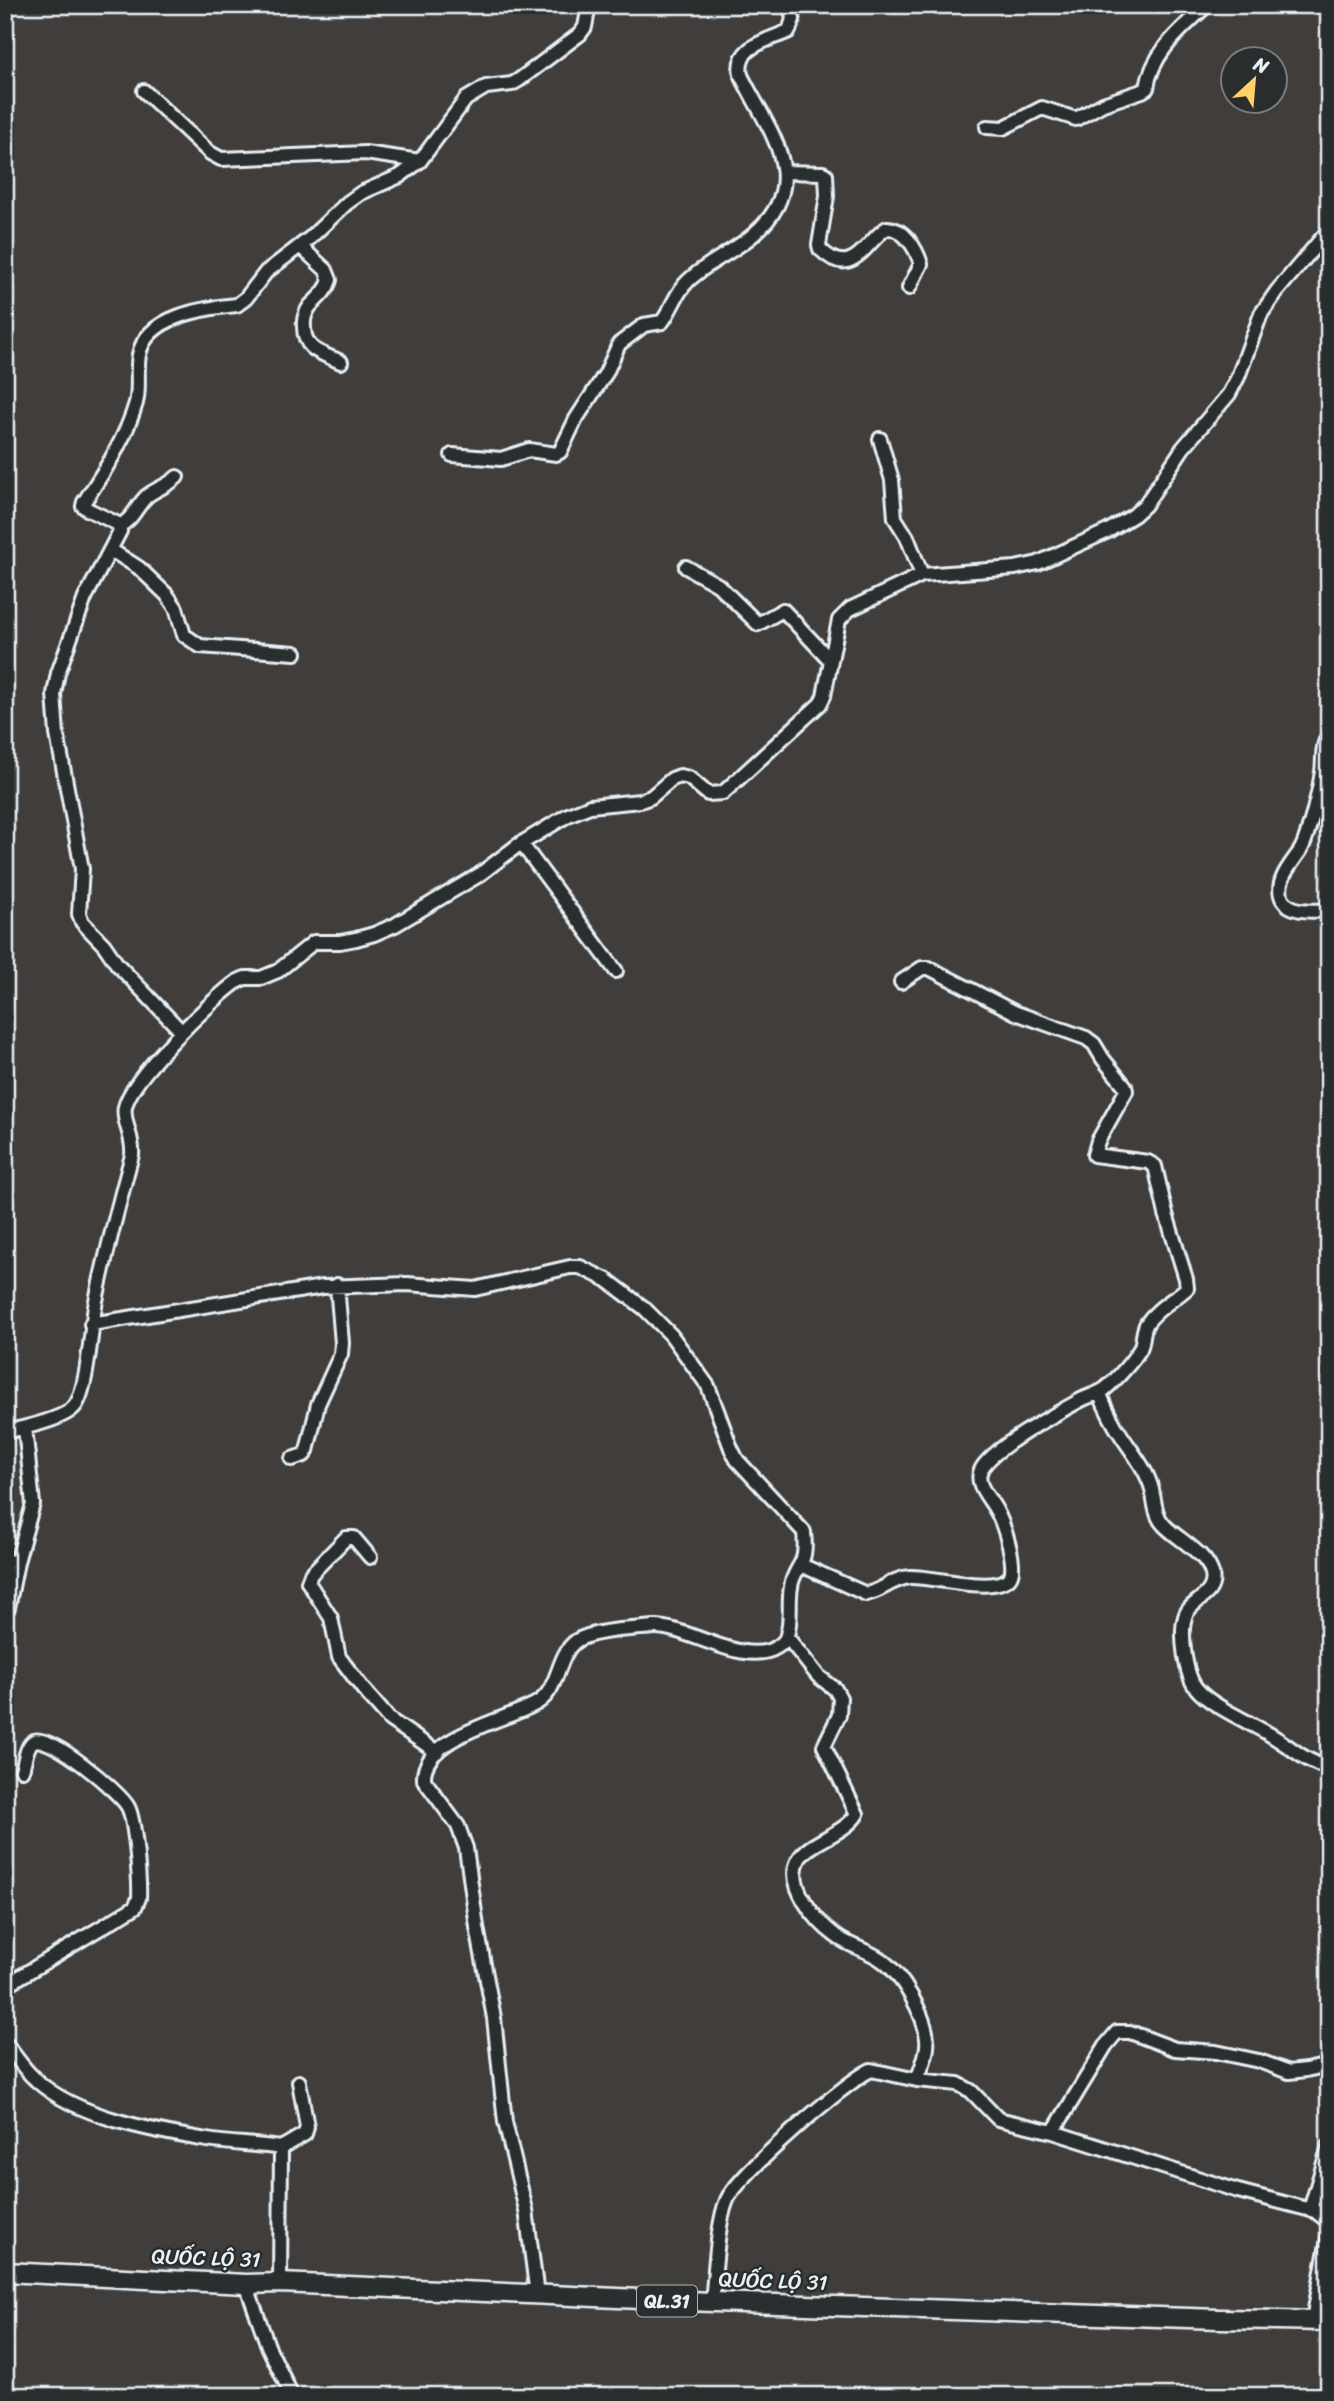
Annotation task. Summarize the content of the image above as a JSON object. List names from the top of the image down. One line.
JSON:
{"streets":{"highway":["QUỐC LỘ 31","QL.31"]},"north":"top right"}
